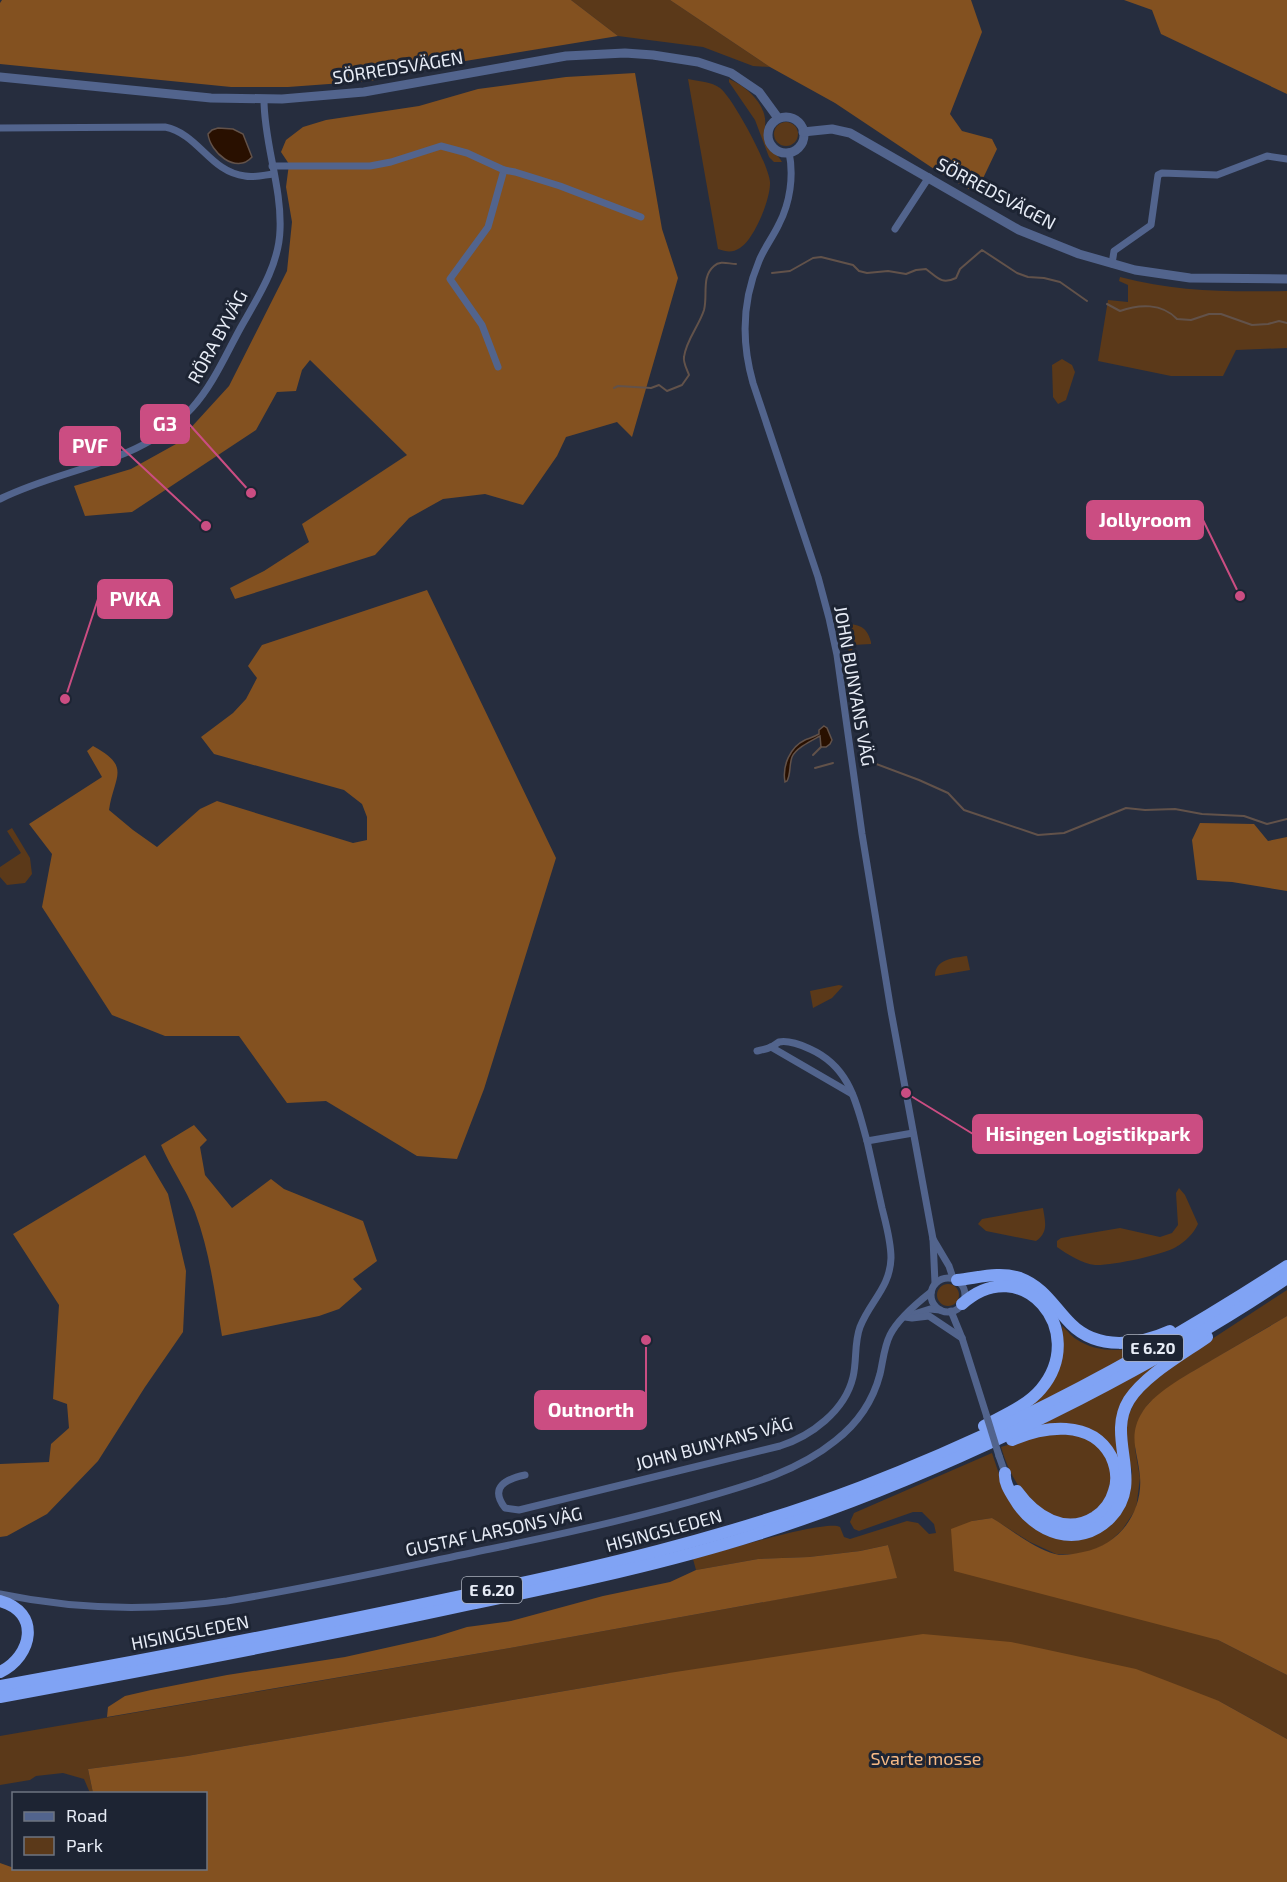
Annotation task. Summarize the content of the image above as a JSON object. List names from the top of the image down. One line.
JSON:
{"streets":{"highway":["E 6.20","HISINGSLEDEN"],"street":["SÖRREDSVÄGEN","RÖRA BYVÄG","JOHN BUNYANS VÄG","GUSTAF LARSONS VÄG"]},"crossings":[["SÖRREDSVÄGEN","RÖRA BYVÄG"],["SÖRREDSVÄGEN","JOHN BUNYANS VÄG"],["JOHN BUNYANS VÄG","GUSTAF LARSONS VÄG"]],"parks":["Svarte mosse"],"places":["G3","PVF","Jollyroom","PVKA","Hisingen Logistikpark","Outnorth"],"legend":["Road","Park"]}
